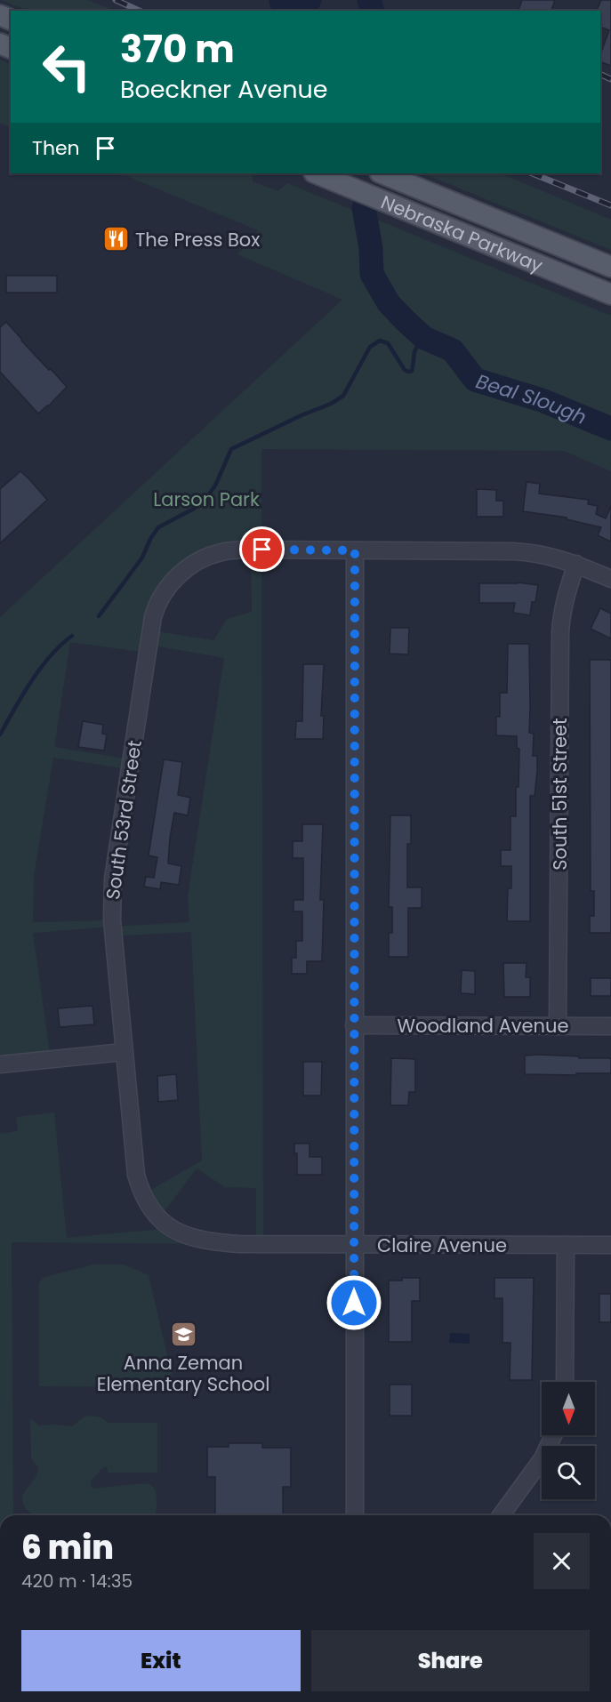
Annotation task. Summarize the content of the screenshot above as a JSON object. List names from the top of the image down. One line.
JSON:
{"streets":{"main road":["Nebraska Parkway"],"street":["South 51st Street","South 53rd Street","Woodland Avenue","Claire Avenue"]},"crossings":[["South 51st Street","South 53rd Street"],["South 51st Street","Woodland Avenue"],["South 53rd Street","Claire Avenue"]],"water":["Beal Slough"],"parks":["Larson Park"],"places":{"restaurant":["The Press Box"],"school or university":["Anna Zeman Elementary School"]},"north":"bottom","page":{"turn":["370 m","Boeckner Avenue"],"then":"Then","heading":["6 min","420 m · 14:35"],"buttons":["Exit","Share"]}}
